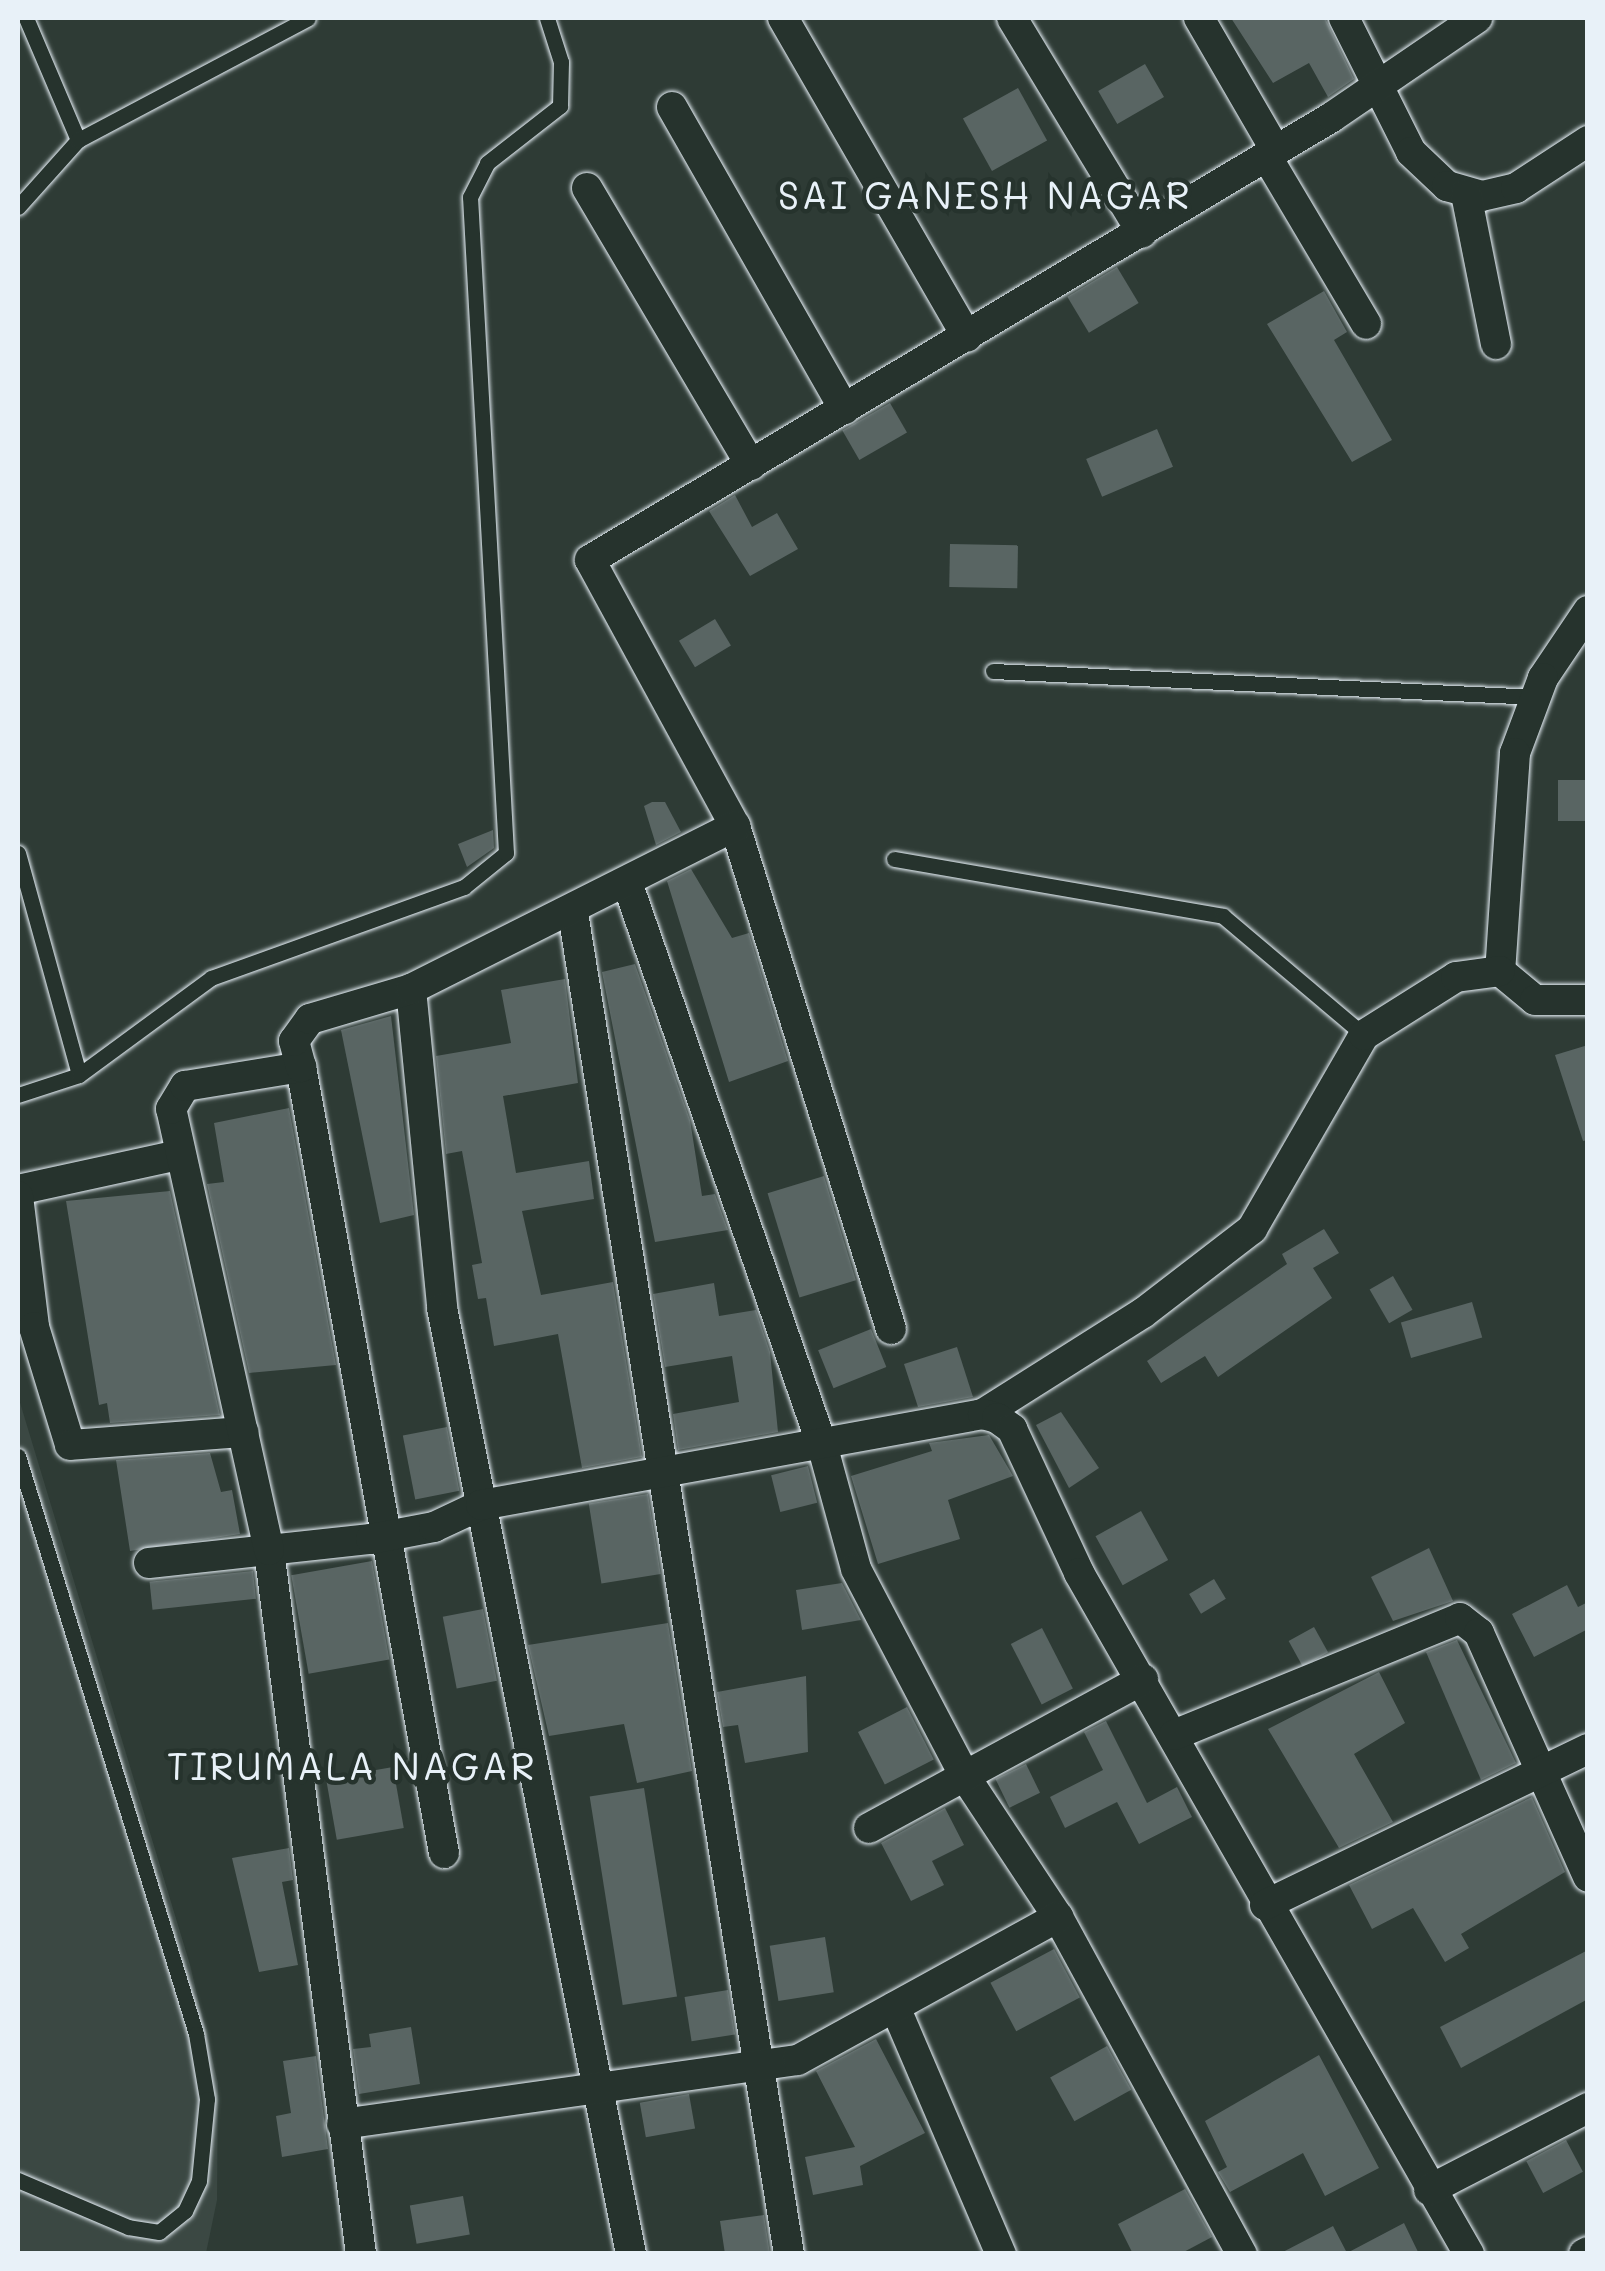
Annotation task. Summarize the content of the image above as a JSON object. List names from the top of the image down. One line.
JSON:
{"districts":["SAI GANESH NAGAR","TIRUMALA NAGAR"]}
